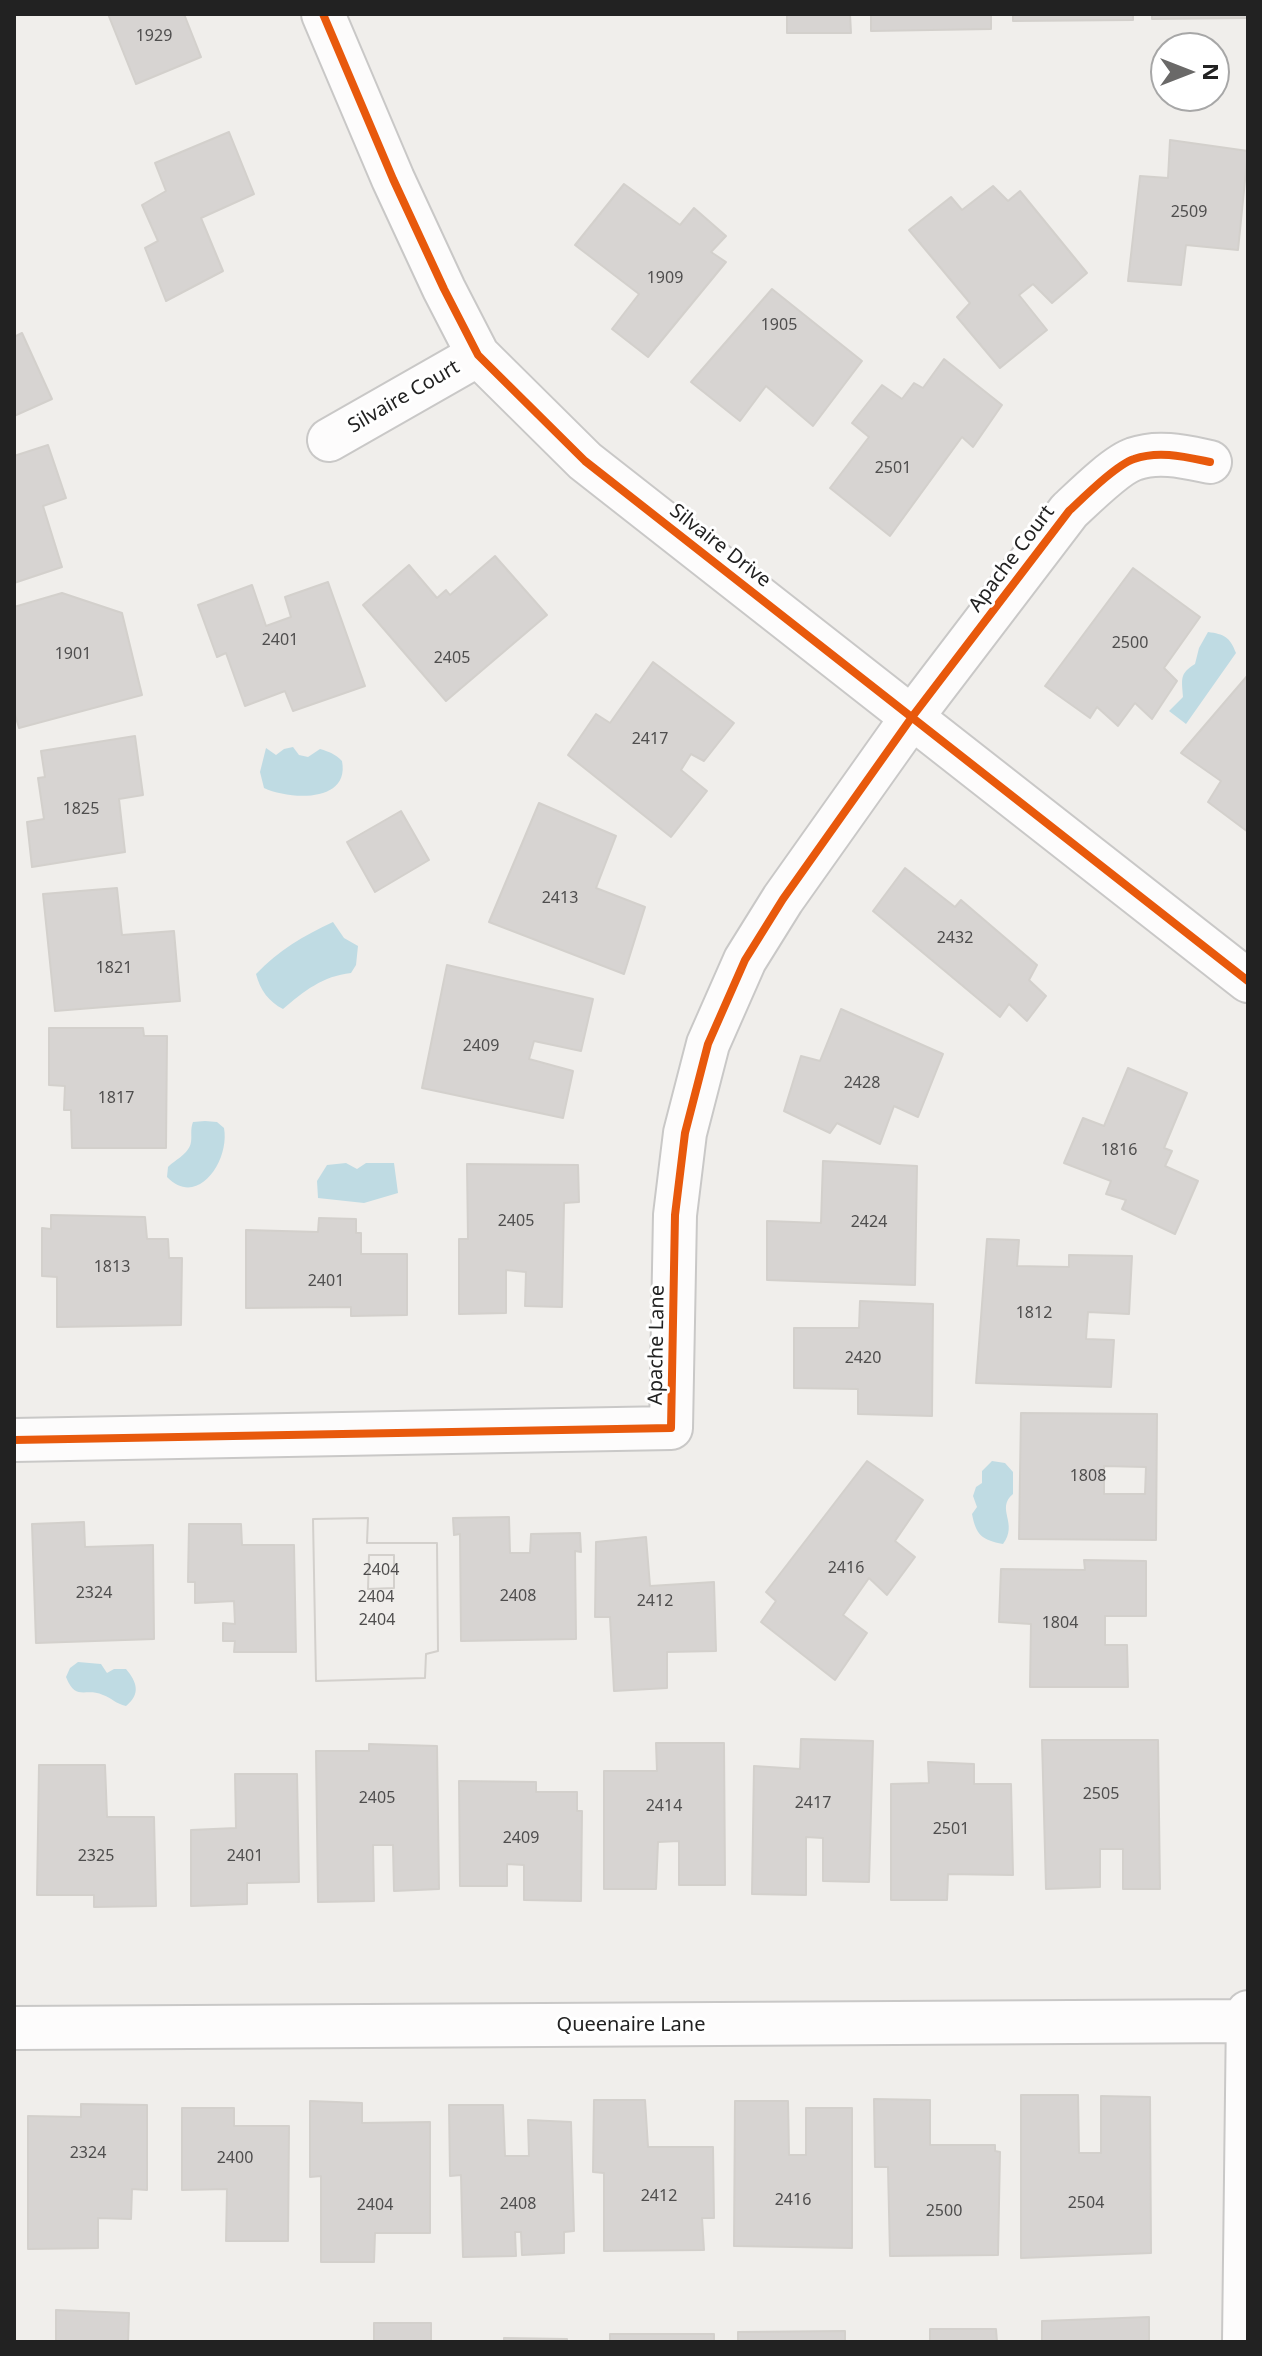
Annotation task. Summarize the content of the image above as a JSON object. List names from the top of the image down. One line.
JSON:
{"streets":{"street":["Silvaire Court","Silvaire Drive","Apache Court","Apache Lane","Queenaire Lane"]},"crossings":[["Silvaire Court","Silvaire Drive"],["Silvaire Drive","Apache Court"],["Silvaire Drive","Apache Lane"],["Apache Court","Apache Lane"]],"house_numbers":["1929","2509","1909","1905","2501","2401","2500","1901","2405","2417","1825","2413","2432","1821","2409","2428","1817","1816","2405","2424","1813","2401","1812","2420","1808","2416","2404","2324","2408","2404","2412","2404","1804","2505","2405","2417","2414","2501","2409","2325","2401","2324","2400","2412","2416","2504","2408","2404","2500"],"north":"right"}
